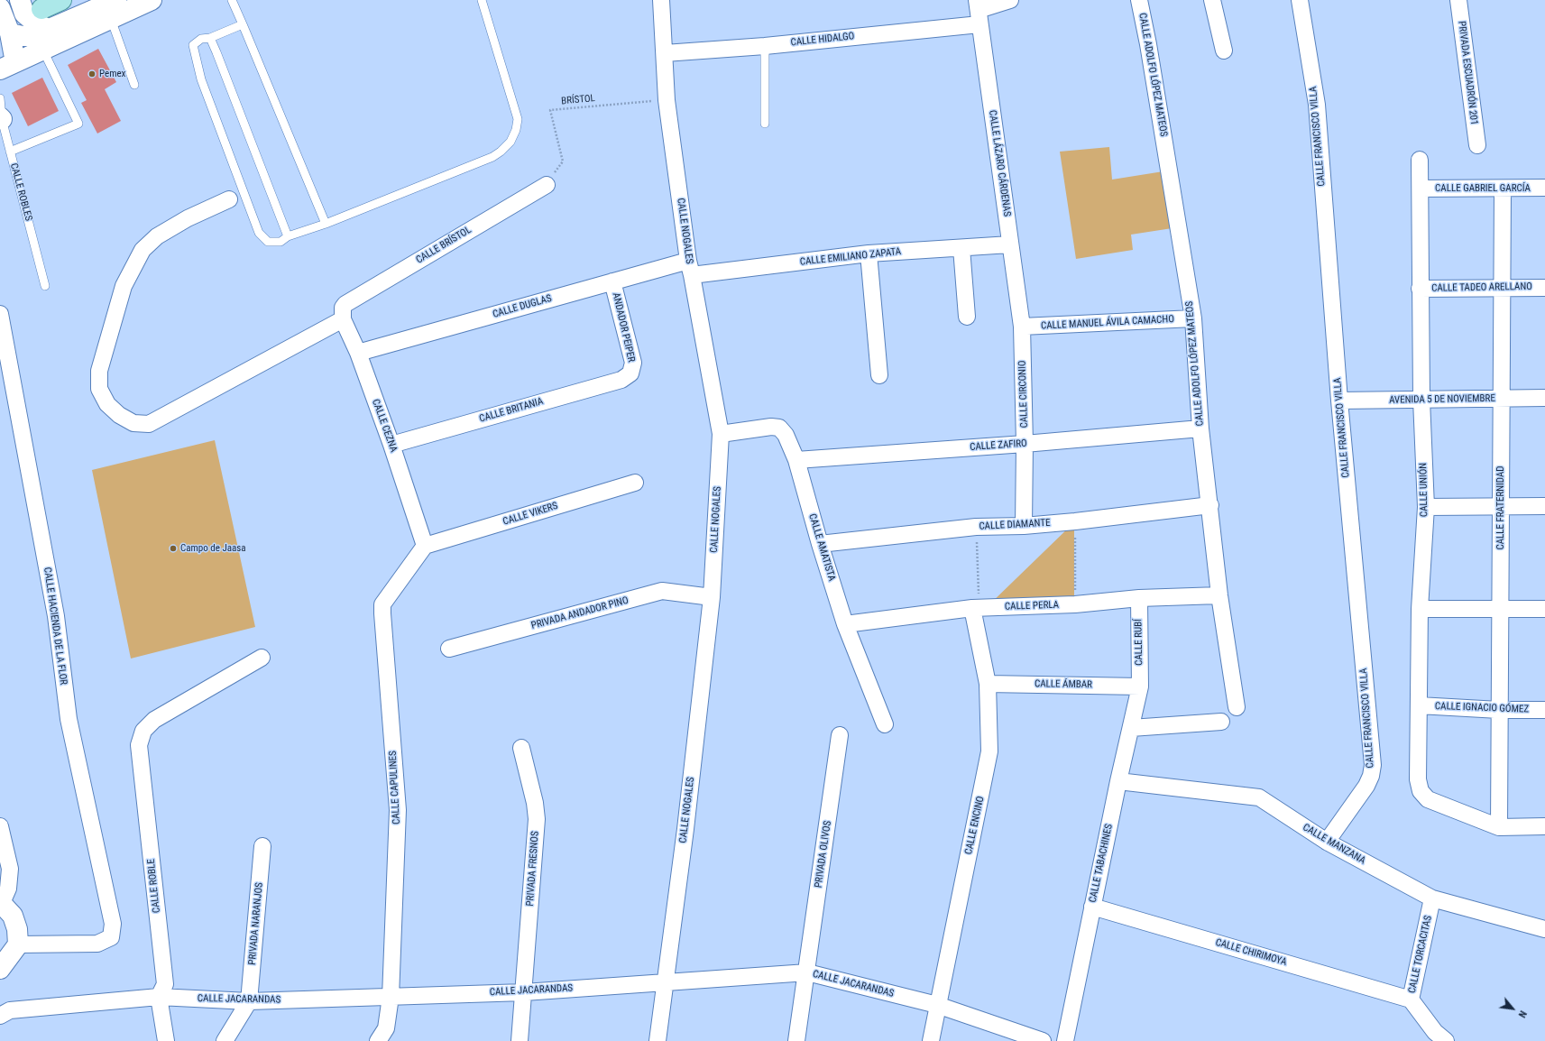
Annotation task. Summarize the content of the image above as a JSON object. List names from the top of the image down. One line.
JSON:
{"streets":{"street":["CALLE HIDALGO","PRIVADA ESCUADRÓN 201","CALLE ADOLFO LÓPEZ MATEOS","CALLE FRANCISCO VILLA","CALLE LÁZARO CÁRDENAS","CALLE GABRIEL GARCÍA","CALLE NOGALES","CALLE BRÍSTOL","CALLE EMILIANO ZAPATA","CALLE TADEO ARELLANO","CALLE DUGLAS","CALLE MANUEL ÁVILA CAMACHO","ANDADOR PEIPER","CALLE CIRCONIO","AVENIDA 5 DE NOVIEMBRE","CALLE BRITANIA","CALLE CEZNA","CALLE ZAFIRO","CALLE UNIÓN","CALLE FRATERNIDAD","CALLE VIKERS","CALLE DIAMANTE","CALLE AMATISTA","CALLE PERLA","PRIVADA ANDADOR PINO","CALLE HACIENDA DE LA FLOR","CALLE RUBÍ","CALLE ÁMBAR","CALLE IGNACIO GÓMEZ","CALLE CAPULINES","CALLE ENCINO","CALLE MANZANA","PRIVADA OLIVOS","CALLE TABACHINES","PRIVADA FRESNOS","CALLE ROBLE","PRIVADA NARANJOS","CALLE CHIRIMOYA","CALLE TORCACITAS","CALLE JACARANDAS"],"lane":["CALLE ROBLES"],"path":["BRÍSTOL"]},"crossings":[["CALLE HIDALGO","CALLE LÁZARO CÁRDENAS"],["CALLE HIDALGO","CALLE NOGALES"],["CALLE ADOLFO LÓPEZ MATEOS","CALLE MANUEL ÁVILA CAMACHO"],["CALLE ADOLFO LÓPEZ MATEOS","CALLE ZAFIRO"],["CALLE ADOLFO LÓPEZ MATEOS","CALLE DIAMANTE"],["CALLE ADOLFO LÓPEZ MATEOS","CALLE PERLA"],["BRÍSTOL","CALLE NOGALES"],["BRÍSTOL","CALLE BRÍSTOL"],["CALLE FRANCISCO VILLA","AVENIDA 5 DE NOVIEMBRE"],["CALLE FRANCISCO VILLA","CALLE MANZANA"],["CALLE LÁZARO CÁRDENAS","CALLE EMILIANO ZAPATA"],["CALLE LÁZARO CÁRDENAS","CALLE MANUEL ÁVILA CAMACHO"],["CALLE LÁZARO CÁRDENAS","CALLE CIRCONIO"],["CALLE GABRIEL GARCÍA","CALLE UNIÓN"],["CALLE GABRIEL GARCÍA","CALLE FRATERNIDAD"],["CALLE NOGALES","CALLE EMILIANO ZAPATA"],["CALLE NOGALES","CALLE DUGLAS"],["CALLE NOGALES","CALLE AMATISTA"],["CALLE NOGALES","PRIVADA ANDADOR PINO"],["CALLE NOGALES","CALLE JACARANDAS"],["CALLE BRÍSTOL","CALLE CEZNA"],["CALLE EMILIANO ZAPATA","CALLE DUGLAS"],["CALLE TADEO ARELLANO","CALLE UNIÓN"],["CALLE TADEO ARELLANO","CALLE FRATERNIDAD"],["CALLE DUGLAS","ANDADOR PEIPER"],["CALLE DUGLAS","CALLE CEZNA"],["CALLE MANUEL ÁVILA CAMACHO","CALLE CIRCONIO"],["ANDADOR PEIPER","CALLE BRITANIA"],["CALLE CIRCONIO","CALLE ZAFIRO"],["CALLE CIRCONIO","CALLE DIAMANTE"],["AVENIDA 5 DE NOVIEMBRE","CALLE UNIÓN"],["AVENIDA 5 DE NOVIEMBRE","CALLE FRATERNIDAD"],["CALLE BRITANIA","CALLE CEZNA"],["CALLE CEZNA","CALLE VIKERS"],["CALLE CEZNA","CALLE CAPULINES"],["CALLE ZAFIRO","CALLE AMATISTA"],["CALLE UNIÓN","CALLE FRATERNIDAD"],["CALLE UNIÓN","CALLE IGNACIO GÓMEZ"],["CALLE FRATERNIDAD","CALLE IGNACIO GÓMEZ"],["CALLE VIKERS","CALLE CAPULINES"],["CALLE DIAMANTE","CALLE AMATISTA"],["CALLE AMATISTA","CALLE PERLA"],["CALLE PERLA","CALLE RUBÍ"],["CALLE PERLA","CALLE ENCINO"],["CALLE RUBÍ","CALLE ÁMBAR"],["CALLE RUBÍ","CALLE TABACHINES"],["CALLE ÁMBAR","CALLE ENCINO"],["CALLE ÁMBAR","CALLE TABACHINES"],["CALLE CAPULINES","CALLE JACARANDAS"],["CALLE ENCINO","CALLE JACARANDAS"],["CALLE MANZANA","CALLE TABACHINES"],["CALLE MANZANA","CALLE TORCACITAS"],["PRIVADA OLIVOS","CALLE JACARANDAS"],["CALLE TABACHINES","CALLE CHIRIMOYA"],["PRIVADA FRESNOS","CALLE JACARANDAS"],["CALLE ROBLE","CALLE JACARANDAS"],["PRIVADA NARANJOS","CALLE JACARANDAS"],["CALLE CHIRIMOYA","CALLE TORCACITAS"]],"places":["Pemex","Campo de Jaasa"],"north":"bottom right"}
